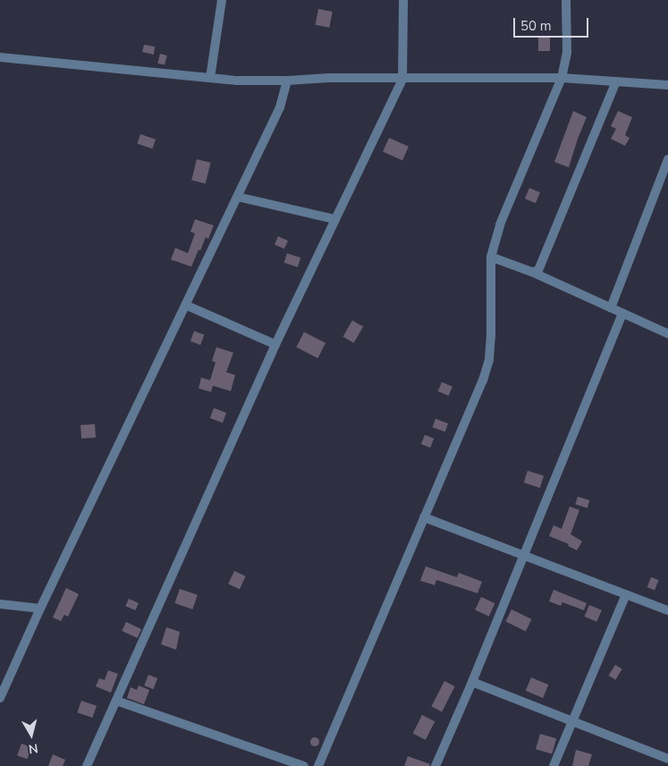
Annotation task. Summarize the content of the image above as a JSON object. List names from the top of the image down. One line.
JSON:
{"scale_bar":"50 m","north":"bottom"}
